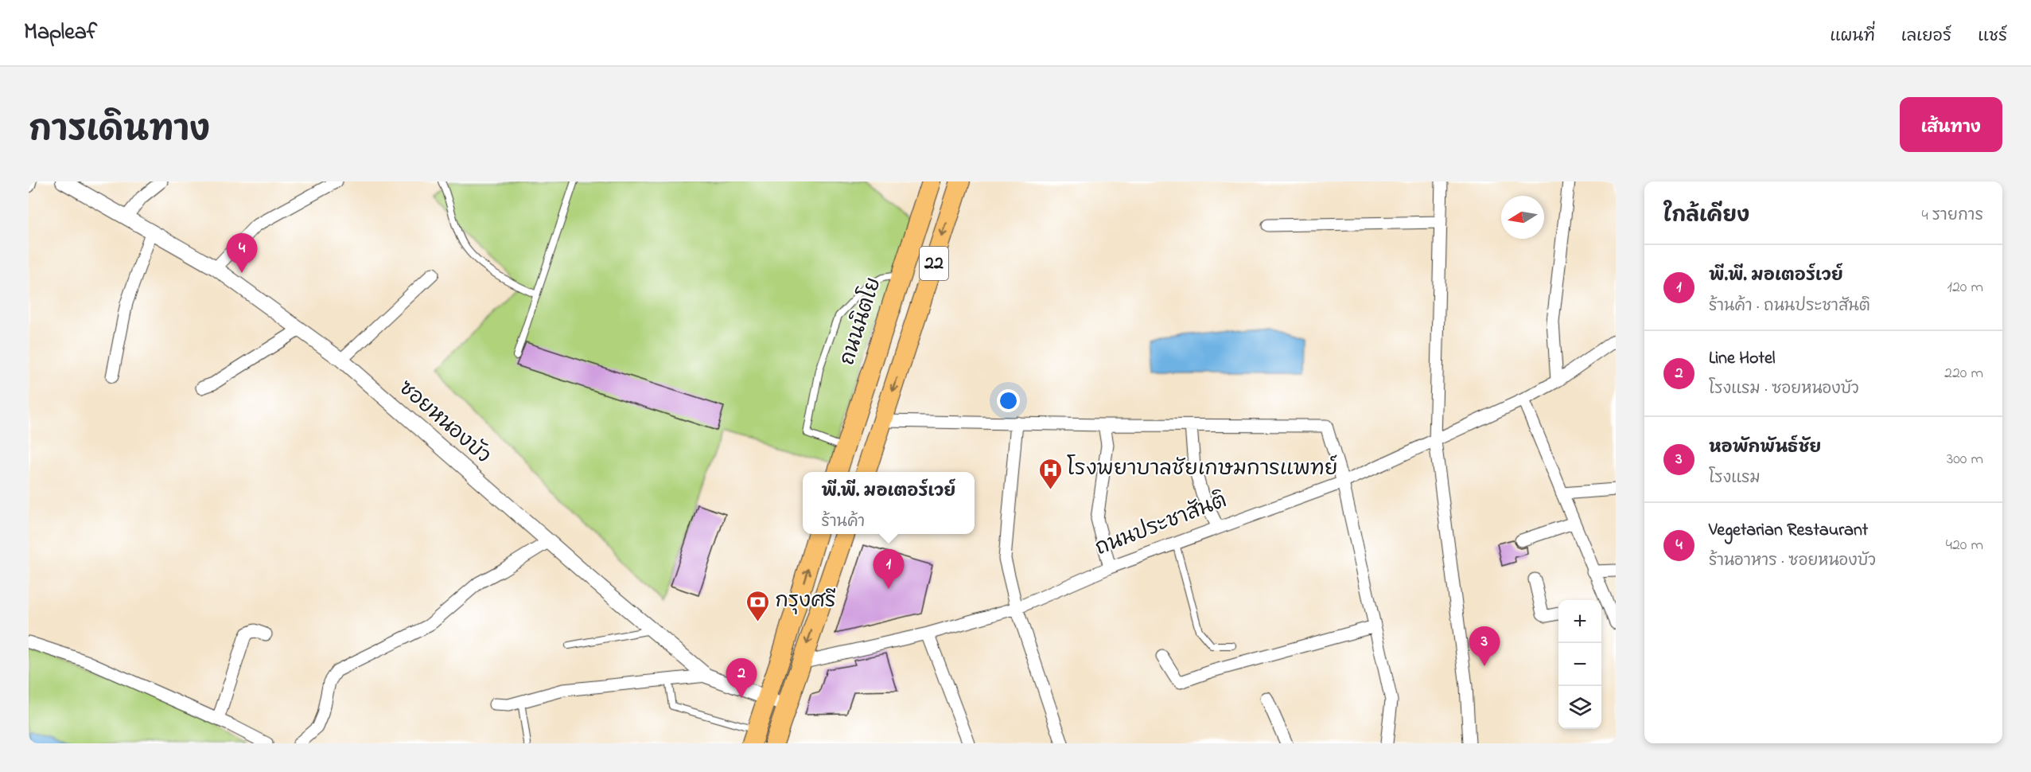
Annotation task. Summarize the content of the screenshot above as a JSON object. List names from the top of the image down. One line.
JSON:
{"streets":{"main road":["22","ถนนนิตโย","ถนนประชาสันติ"],"street":["ซอยหนองบัว"]},"places":{"hospital":["โรงพยาบาลชัยเกษมการแพทย์"],"bank":["กรุงศรี"]},"north":"left","page":{"header":"Mapleaf","nav":["แผนที่","เลเยอร์","แชร์"],"title":"การเดินทาง","buttons":"เส้นทาง","heading":["ใกล้เคียง","4 รายการ"],"pins":["4","1","3","2"],"list":[{"mark":"1","name":"พี.พี. มอเตอร์เวย์","note":"ร้านค้า · ถนนประชาสันติ","value":"120 m"},{"mark":"2","name":"Line Hotel","note":"โรงแรม · ซอยหนองบัว","value":"220 m"},{"mark":"3","name":"หอพักพันธ์ชัย","note":"โรงแรม","value":"300 m"},{"mark":"4","name":"Vegetarian Restaurant","note":"ร้านอาหาร · ซอยหนองบัว","value":"420 m"}],"popup":["พี.พี. มอเตอร์เวย์","ร้านค้า"],"map_buttons":["+","−"]}}
